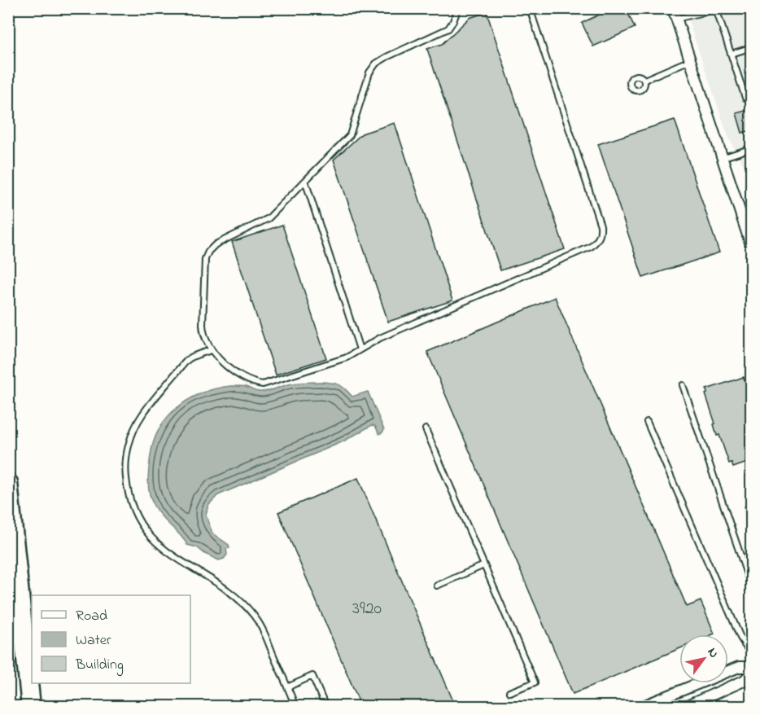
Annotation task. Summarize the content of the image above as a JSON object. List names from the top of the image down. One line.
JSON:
{"house_numbers":["3920"],"legend":["Road","Water","Building"],"north":"top right"}
